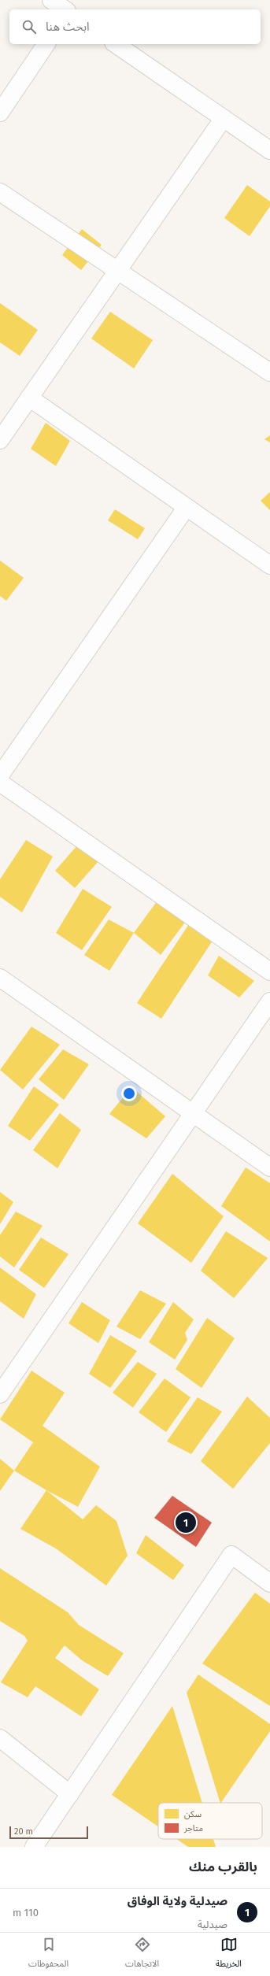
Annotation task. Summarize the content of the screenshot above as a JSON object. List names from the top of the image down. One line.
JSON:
{"legend":["سكن","متاجر"],"scale_bar":"20 m","page":{"search":"ابحث هنا","pins":"1","scale":"20 m","heading":"بالقرب منك","list":[{"mark":"1","name":"صيدلية ولاية الوفاق","note":"صيدلية","value":"110 m"}],"nav":["الخريطة","الاتجاهات","المحفوظات"]}}
